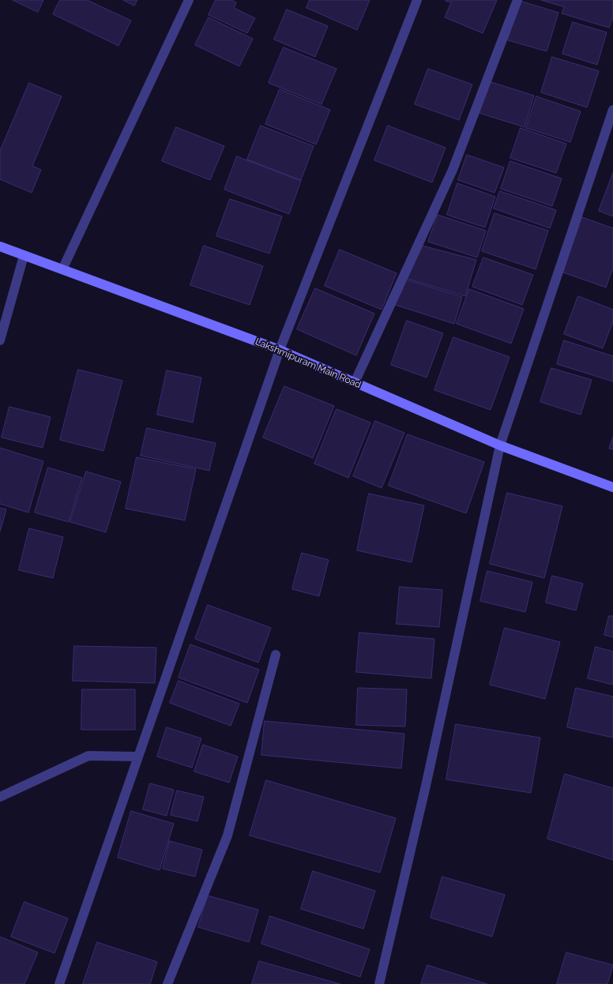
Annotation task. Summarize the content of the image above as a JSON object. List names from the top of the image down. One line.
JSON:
{"streets":{"street":["Lakshmipuram Main Road"]}}
